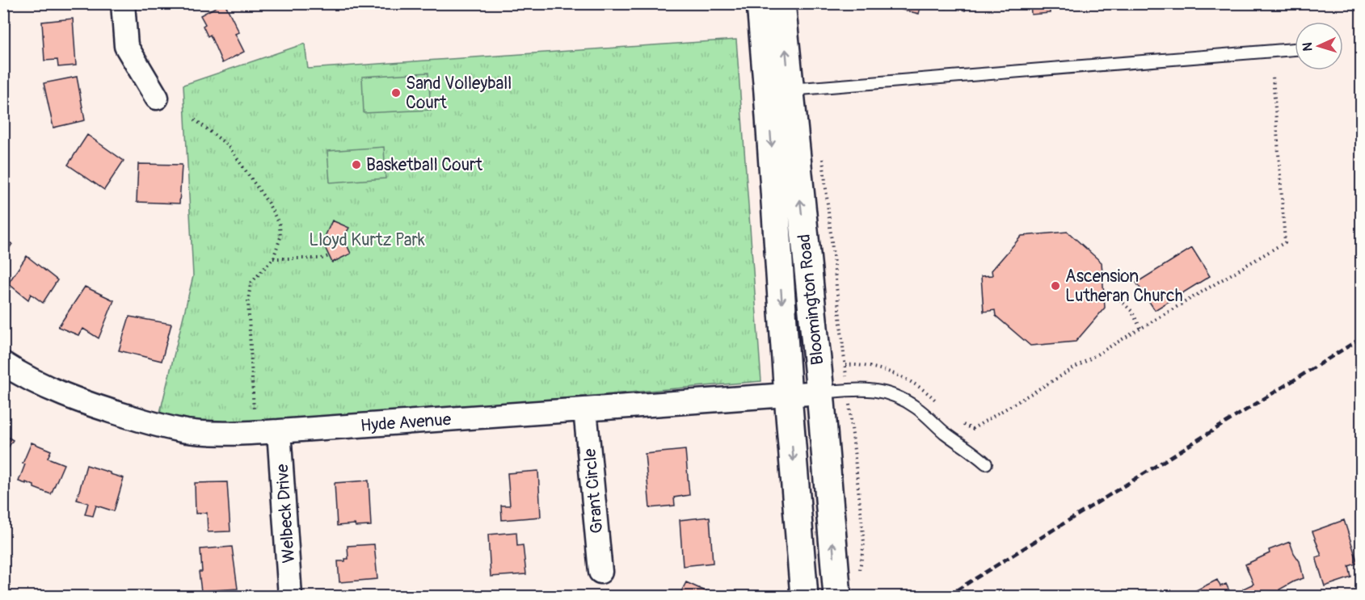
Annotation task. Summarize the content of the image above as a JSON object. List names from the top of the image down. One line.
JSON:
{"streets":{"street":["Bloomington Road","Hyde Avenue","Grant Circle","Welbeck Drive"]},"crossings":[["Bloomington Road","Hyde Avenue"],["Hyde Avenue","Grant Circle"],["Hyde Avenue","Welbeck Drive"]],"parks":["Lloyd Kurtz Park"],"places":["Sand Volleyball Court","Basketball Court","Ascension Lutheran Church"],"north":"left"}
